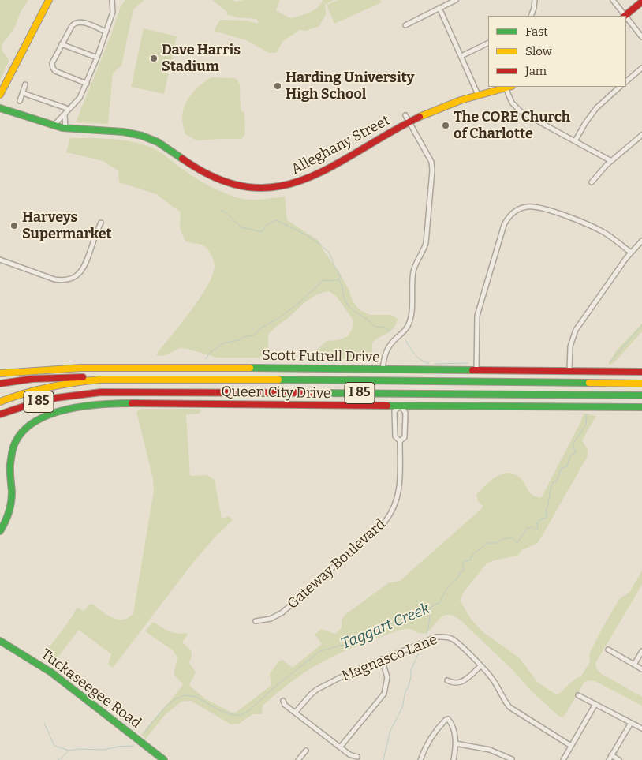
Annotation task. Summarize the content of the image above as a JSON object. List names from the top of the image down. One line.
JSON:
{"streets":{"main road":["Alleghany Street","Scott Futrell Drive","Queen City Drive","I 85","Tuckaseegee Road"],"street":["Gateway Boulevard","Magnasco Lane"]},"crossings":[["Queen City Drive","Gateway Boulevard"]],"water":["Taggart Creek"],"places":["Dave Harris Stadium","Harding University High School","The CORE Church of Charlotte","Harveys Supermarket"],"legend":["Fast","Slow","Jam"]}
